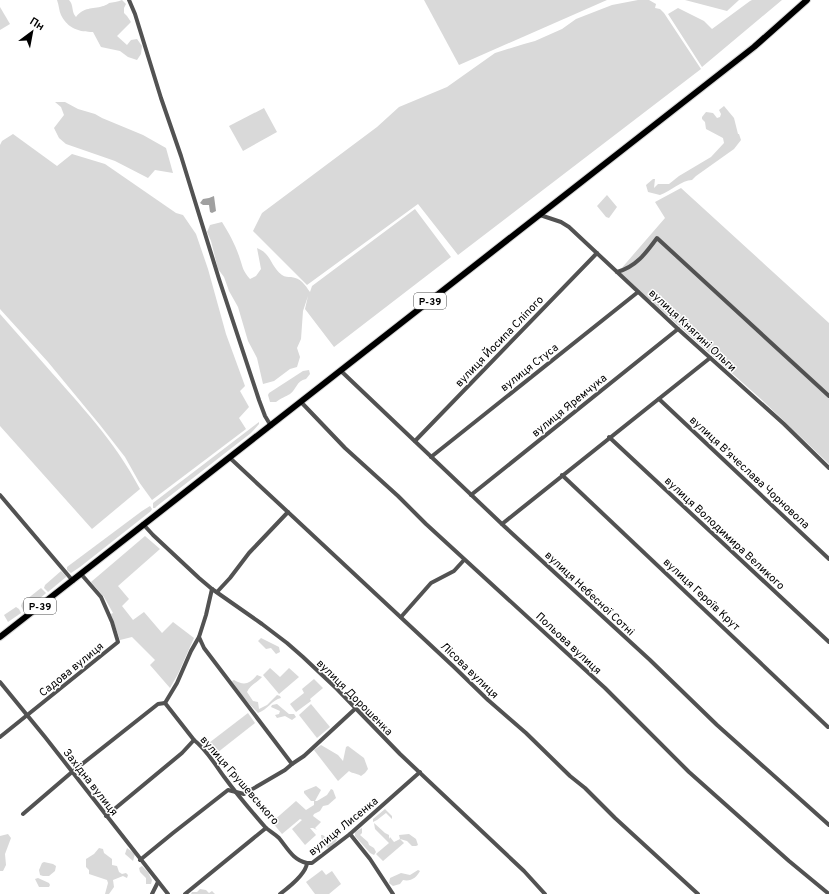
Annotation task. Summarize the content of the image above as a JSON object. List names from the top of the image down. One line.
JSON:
{"streets":{"main road":["Р-39"],"street":["вулиця Княгині Ольги","вулиця Йосипа Сліпого","вулиця Стуса","вулиця Яремчука","вулиця Вʼячеслава Чорновола","вулиця Володимира Великого","вулиця Небесної Сотні","вулиця Героїв Крут","Польова вулиця","Садова вулиця","Лісова вулиця","вулиця Дорошенка","вулиця Грушевського","Західна вулиця","вулиця Лисенка"]},"crossings":[["Р-39","вулиця Княгині Ольги"],["Р-39","вулиця Небесної Сотні"],["Р-39","Польова вулиця"],["Р-39","Садова вулиця"],["Р-39","Лісова вулиця"],["Р-39","вулиця Дорошенка"],["вулиця Княгині Ольги","вулиця Йосипа Сліпого"],["вулиця Княгині Ольги","вулиця Стуса"],["вулиця Княгині Ольги","вулиця Яремчука"],["вулиця Йосипа Сліпого","вулиця Небесної Сотні"],["вулиця Стуса","вулиця Небесної Сотні"],["вулиця Яремчука","вулиця Небесної Сотні"],["Садова вулиця","Західна вулиця"],["вулиця Дорошенка","вулиця Лисенка"],["вулиця Грушевського","вулиця Лисенка"]],"north":"top right"}
